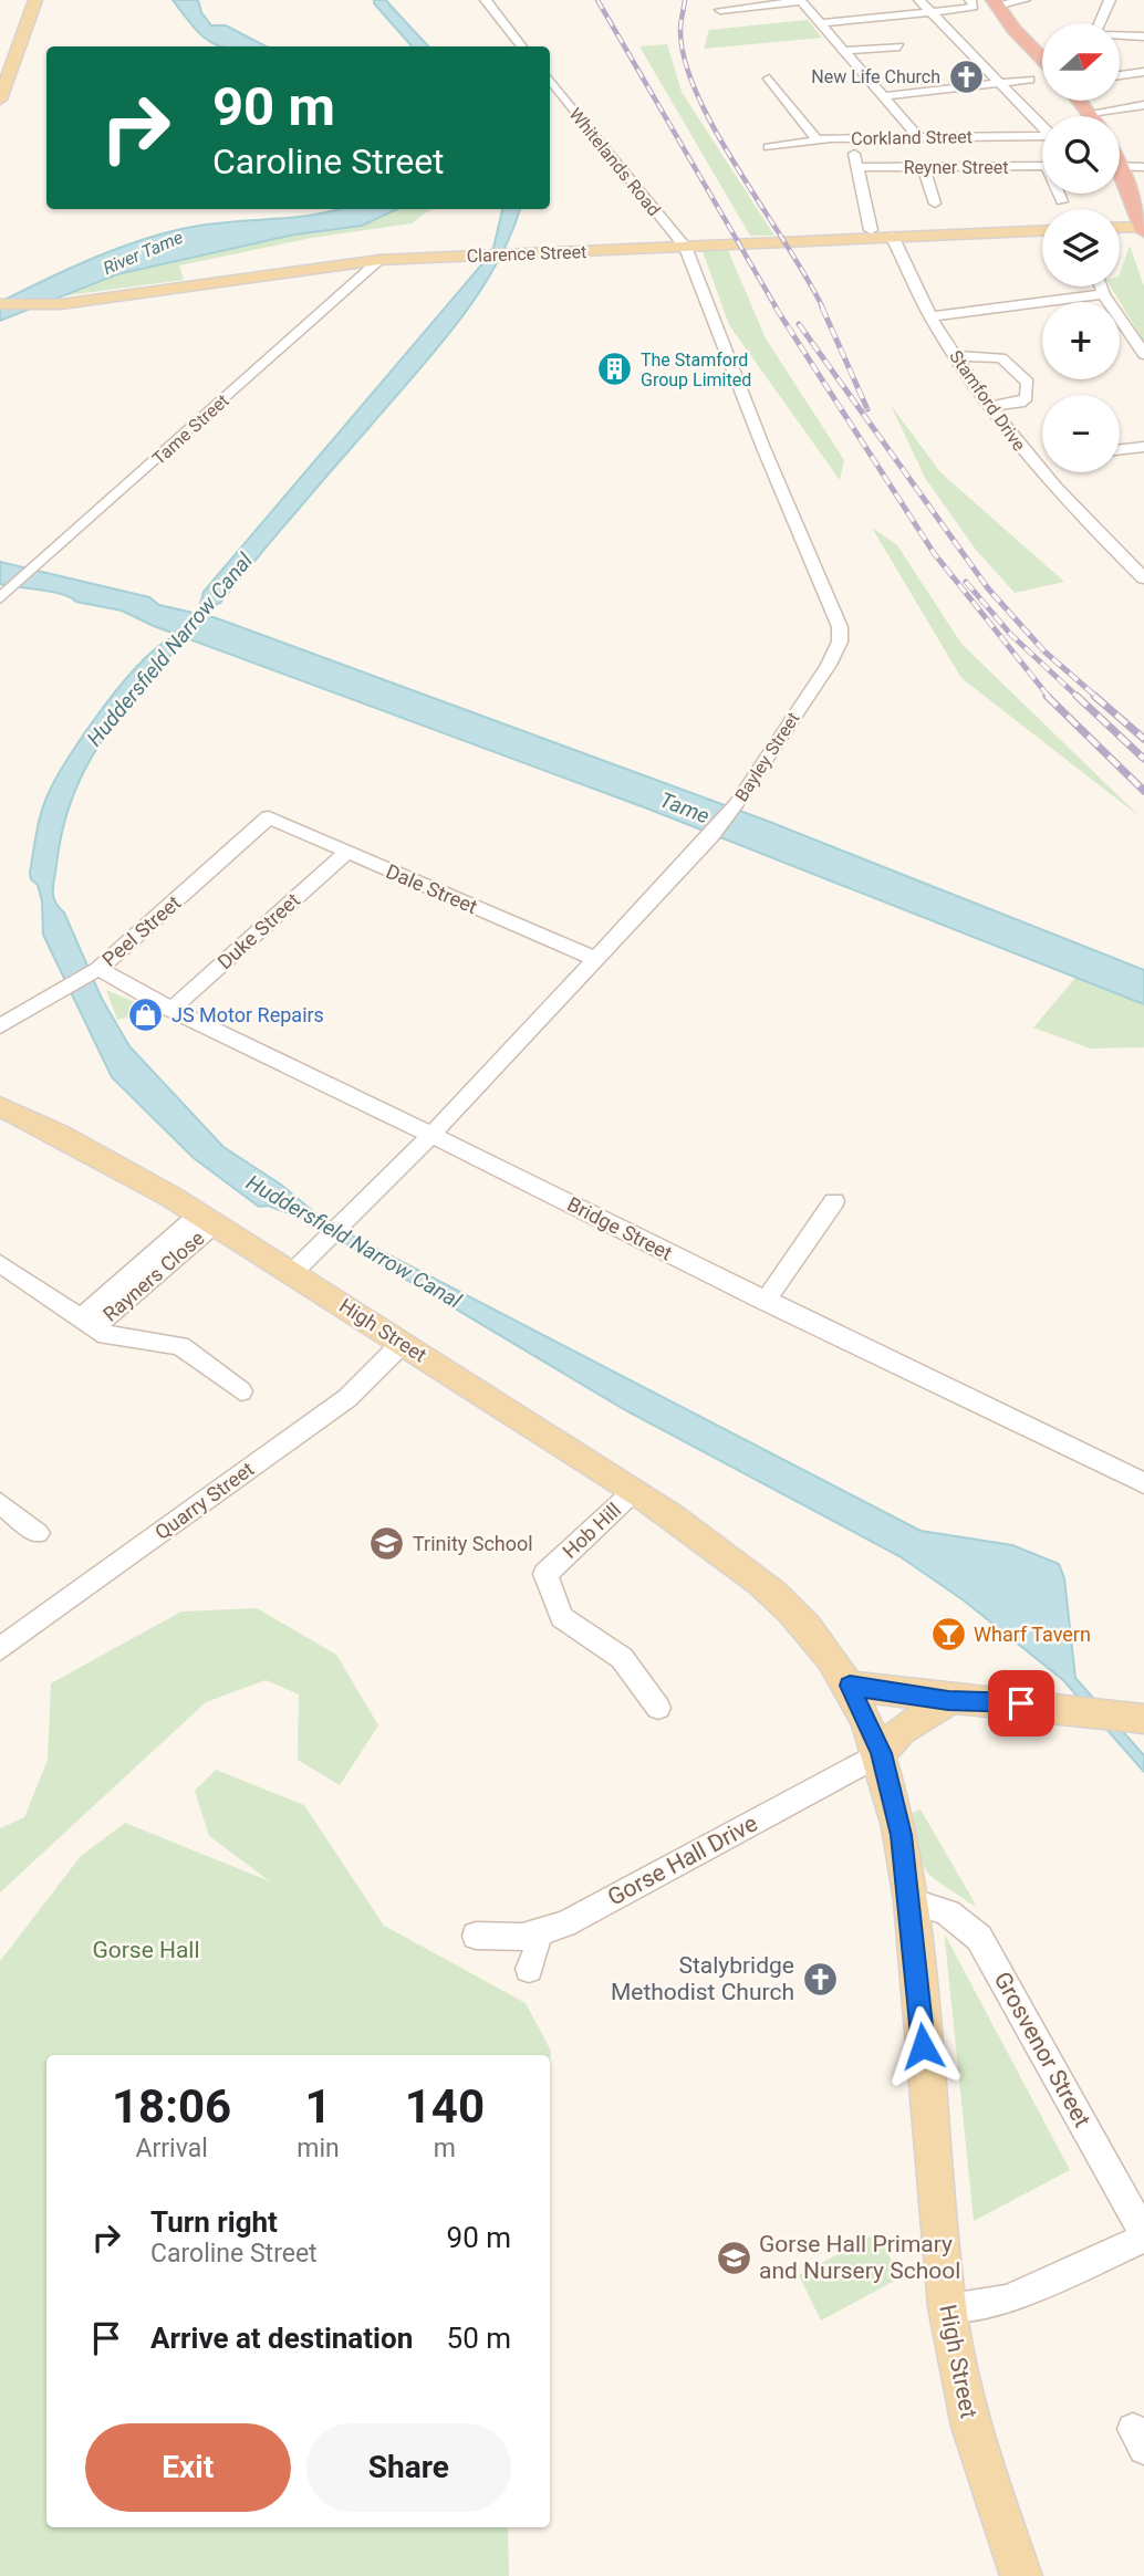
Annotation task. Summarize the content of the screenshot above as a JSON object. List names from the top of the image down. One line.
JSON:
{"streets":{"main road":["Clarence Street","High Street"],"street":["Corkland Street","Whitelands Road","Reyner Street","Stamford Drive","Tame Street","Bayley Street","Dale Street","Peel Street","Duke Street","Bridge Street","Rayners Close","Quarry Street","Hob Hill","Gorse Hall Drive","Grosvenor Street"]},"crossings":[["Whitelands Road","Clarence Street"],["Whitelands Road","Bayley Street"],["Clarence Street","Stamford Drive"],["Clarence Street","Tame Street"],["Clarence Street","Bayley Street"],["Bayley Street","Dale Street"],["Bayley Street","Bridge Street"],["Bayley Street","High Street"],["Dale Street","Peel Street"],["Dale Street","Duke Street"],["Peel Street","Bridge Street"],["Duke Street","Bridge Street"],["Rayners Close","High Street"],["High Street","Quarry Street"],["High Street","Hob Hill"],["High Street","Gorse Hall Drive"],["High Street","Grosvenor Street"]],"water":["River Tame","Huddersfield Narrow Canal","Tame"],"parks":["Gorse Hall"],"places":{"church":["New Life Church","Stalybridge Methodist Church"],"building":["The Stamford Group Limited"],"shop":["JS Motor Repairs"],"school or university":["Trinity School","Gorse Hall Primary and Nursery School"],"bar":["Wharf Tavern"]},"north":"right","page":{"map_buttons":["+","−"],"turn":["90 m","Caroline Street"],"eta":["18:06","Arrival","1","min","140","m"],"list":[{"name":"Turn right","note":"Caroline Street","value":"90 m"},{"name":"Arrive at destination","value":"50 m"}],"buttons":["Exit","Share"]}}
